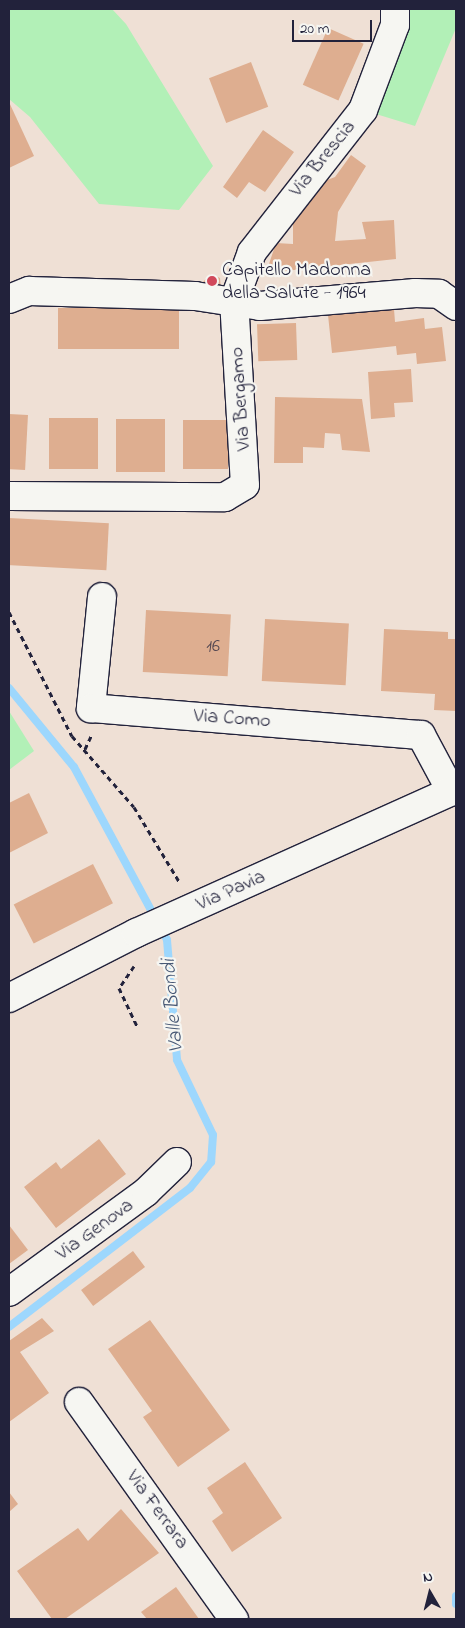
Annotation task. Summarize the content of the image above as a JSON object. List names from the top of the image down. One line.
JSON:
{"streets":{"street":["Via Brescia","Via Bergamo","Via Como","Via Pavia","Via Genova","Via Ferrara"]},"crossings":[["Via Brescia","Via Bergamo"],["Via Como","Via Pavia"]],"water":["Valle Bondi"],"places":["Capitello Madonna della Salute - 1964"],"house_numbers":["16"],"scale_bar":"20 m","north":"top"}
